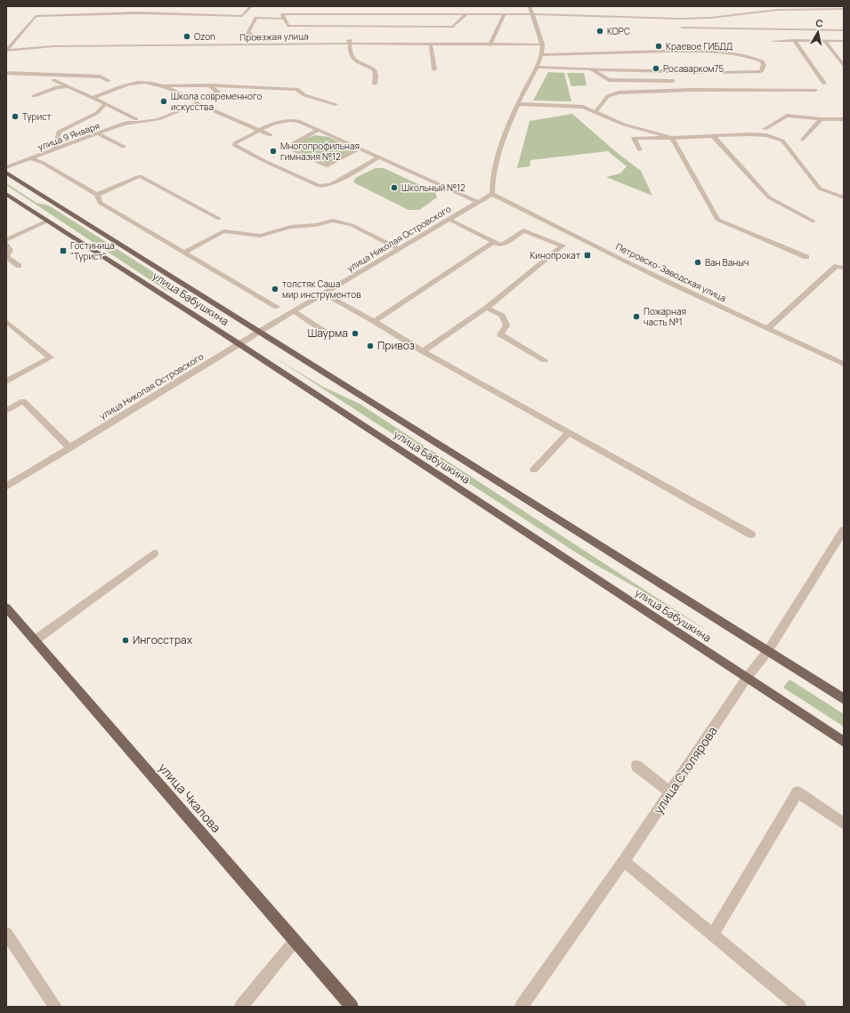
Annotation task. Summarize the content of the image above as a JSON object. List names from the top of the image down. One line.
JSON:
{"streets":{"main road":["улица Бабушкина","улица Чкалова"],"street":["Проезжая улица","улица 9 Января","улица Николая Островского","Петровско-Заводская улица","улица Столярова"]},"crossings":[["улица Николая Островского","Петровско-Заводская улица"],["улица Николая Островского","улица Бабушкина"],["улица Бабушкина","улица Столярова"]],"places":{"other":["КОРС","Ozon","Краевое ГИБДД","Росаварком75","Школа современного искусства","Турист","Многопрофильная гимназия №12","Школьный №12","Ван Ваныч","толстяк Саша мир инструментов","Пожарная часть №1","Шаурма","Привоз","Ингосстрах"],"transit":["Гостиница \"Турист\"","Кинопрокат"]},"north":"top"}
